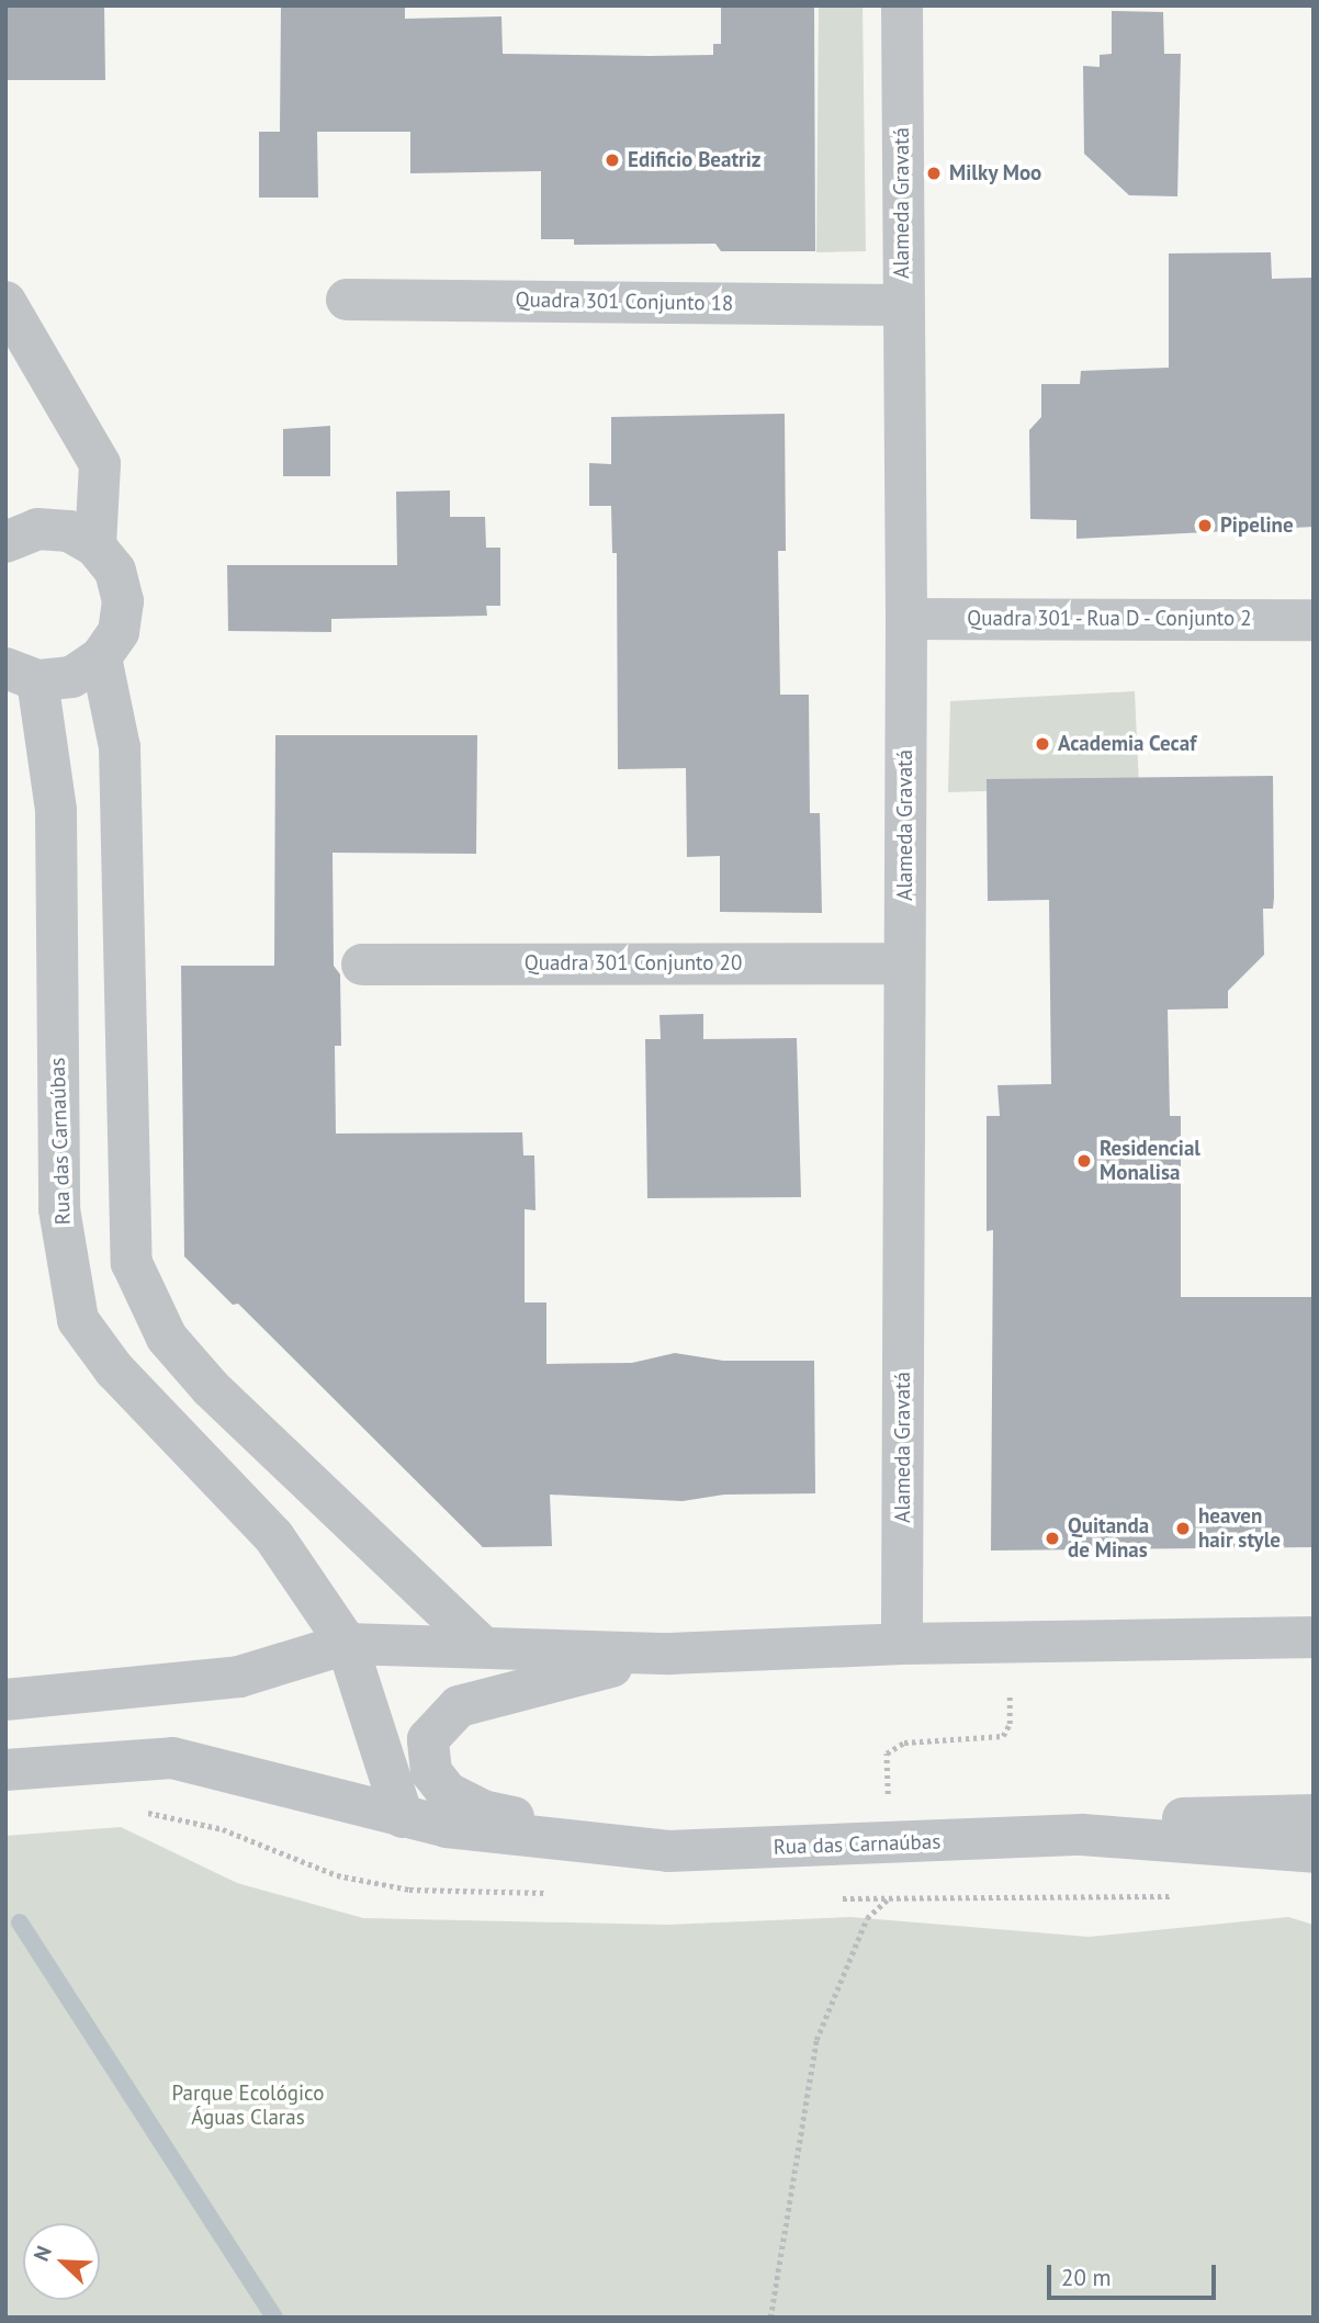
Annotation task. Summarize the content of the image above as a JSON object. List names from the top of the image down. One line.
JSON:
{"streets":{"street":["Alameda Gravatá","Quadra 301 Conjunto 18","Quadra 301 - Rua D - Conjunto 2","Quadra 301 Conjunto 20","Rua das Carnaúbas"]},"crossings":[["Alameda Gravatá","Quadra 301 Conjunto 18"],["Alameda Gravatá","Quadra 301 - Rua D - Conjunto 2"],["Alameda Gravatá","Quadra 301 Conjunto 20"]],"parks":["Parque Ecológico Águas Claras"],"places":["Edificio Beatriz","Milky Moo","Pipeline","Academia Cecaf","Residencial Monalisa","heaven hair style","Quitanda de Minas"],"scale_bar":"20 m","north":"top left"}
